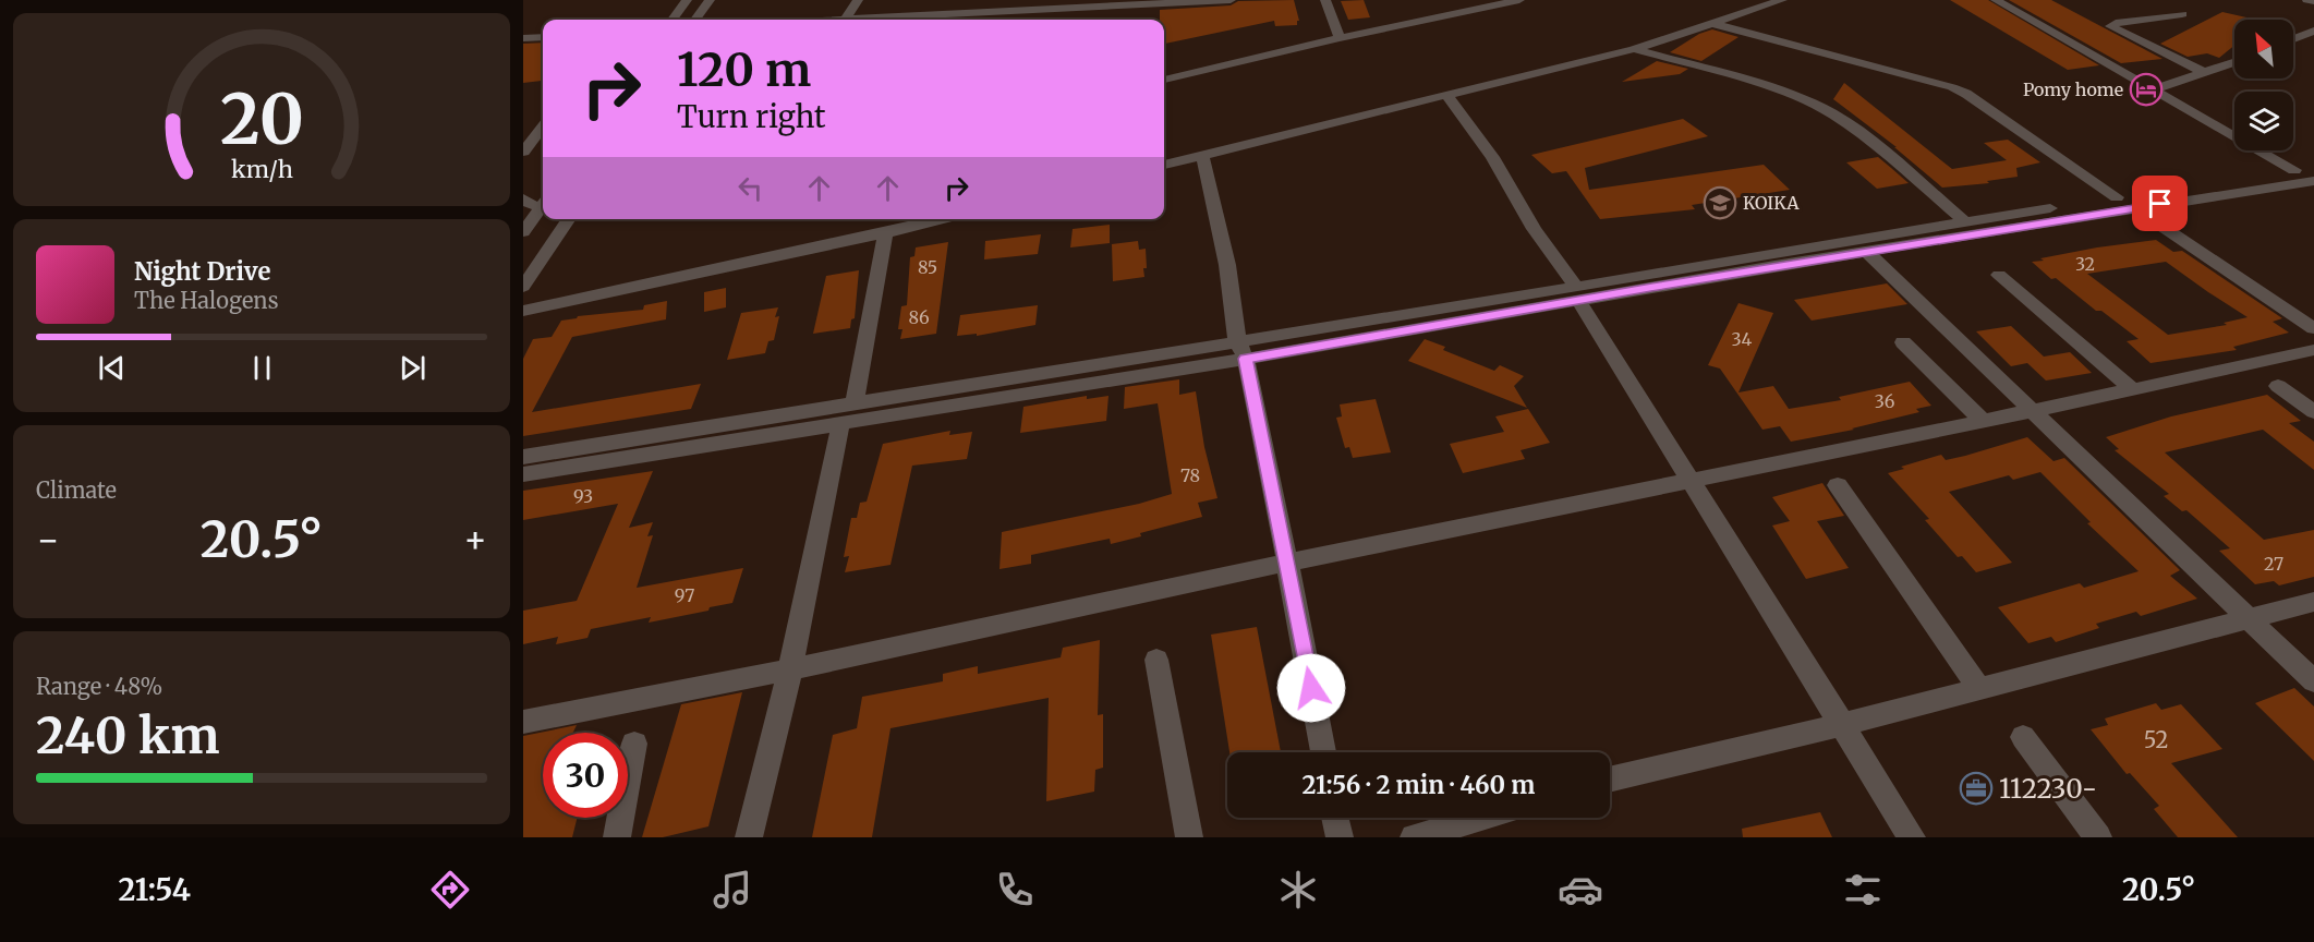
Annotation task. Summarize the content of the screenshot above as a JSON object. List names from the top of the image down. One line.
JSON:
{"places":{"hotel":["Pomy home"],"school or university":["KOIKA"],"office":["112230-"]},"house_numbers":["32","85","86","34","36","78","93","27","97","52"],"north":"top left","page":{"turn":["120 m","Turn right"],"song":["Night Drive","The Halogens"],"tile":["Climate",["Range · 48%","240 km"]],"heat":["−","20.5°","+"],"limit":"30","trip":"21:56 · 2 min · 460 m","tabs":["21:54","20.5°"],"gauge":["20","km/h"]}}
